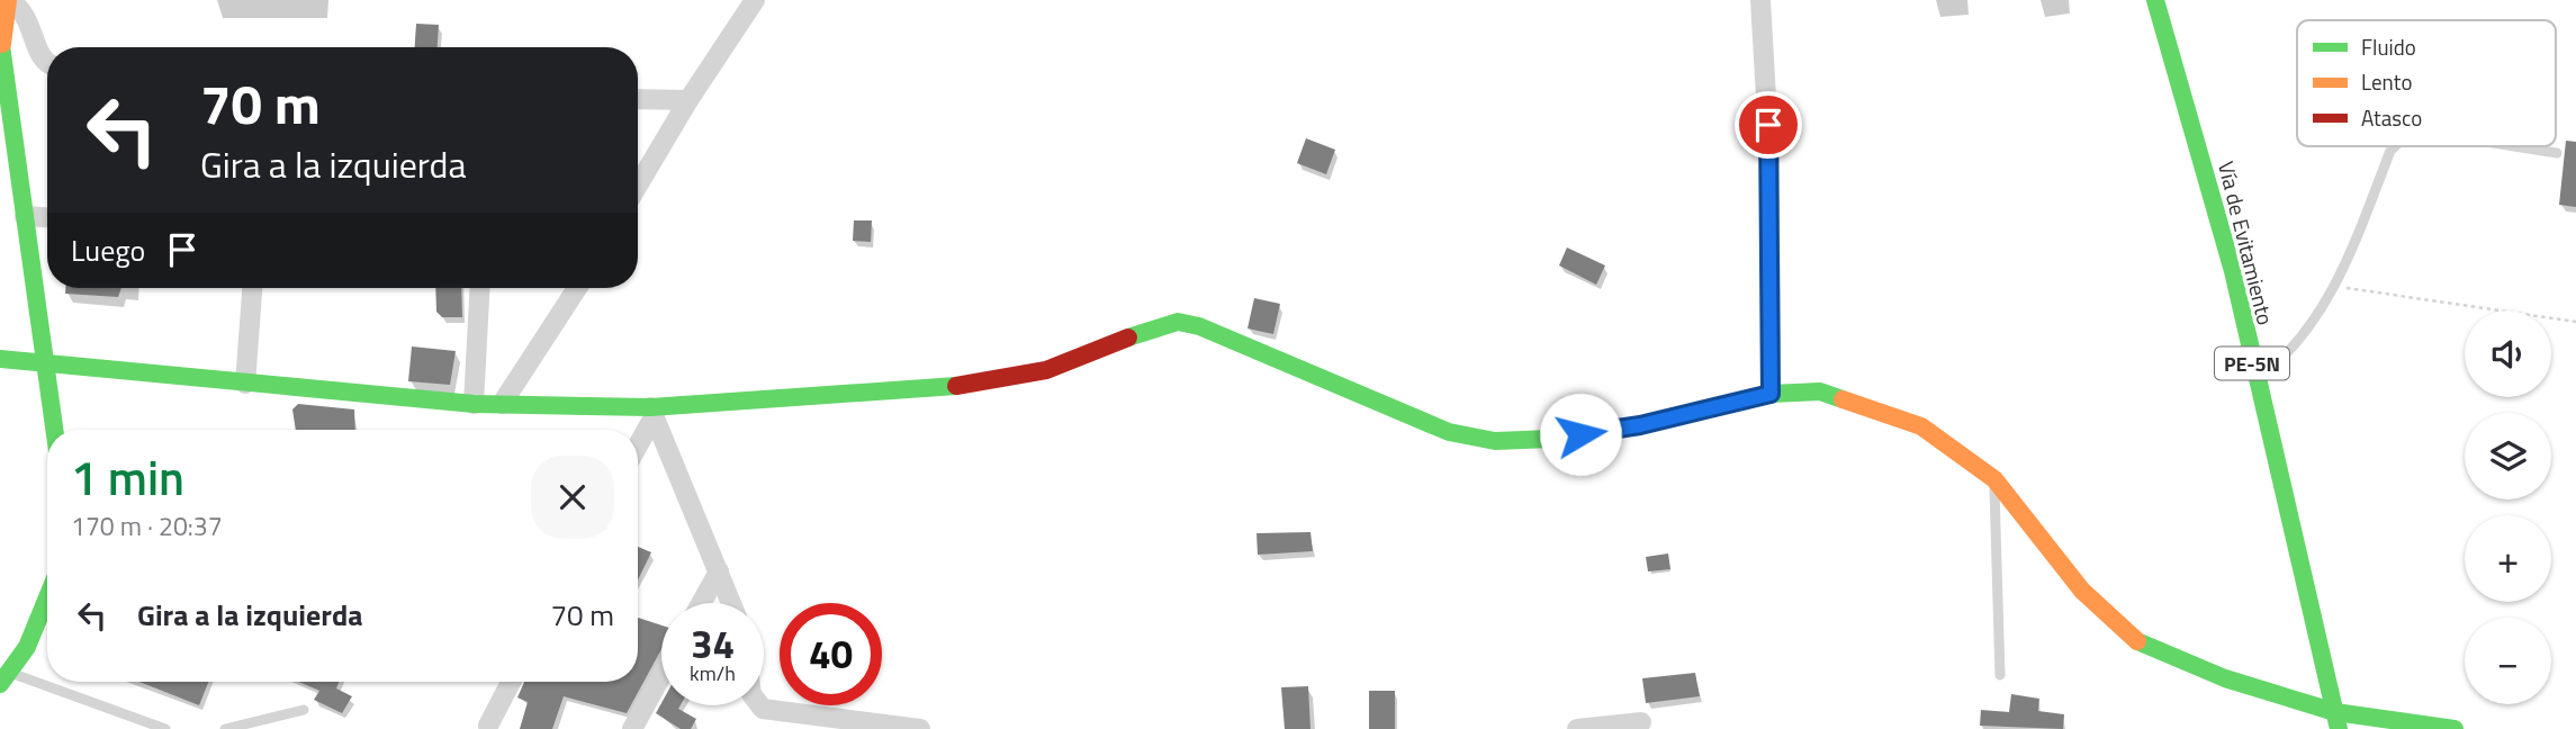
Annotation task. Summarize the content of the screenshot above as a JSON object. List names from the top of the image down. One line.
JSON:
{"streets":{"main road":["Vía de Evitamiento","PE-5N"]},"legend":["Fluido","Lento","Atasco"],"page":{"turn":["70 m","Gira a la izquierda"],"then":"Luego","map_buttons":["+","−"],"heading":["1 min","170 m · 20:37"],"list":[{"name":"Gira a la izquierda","value":"70 m"}],"speed":"34 km/h","limit":"40"}}
